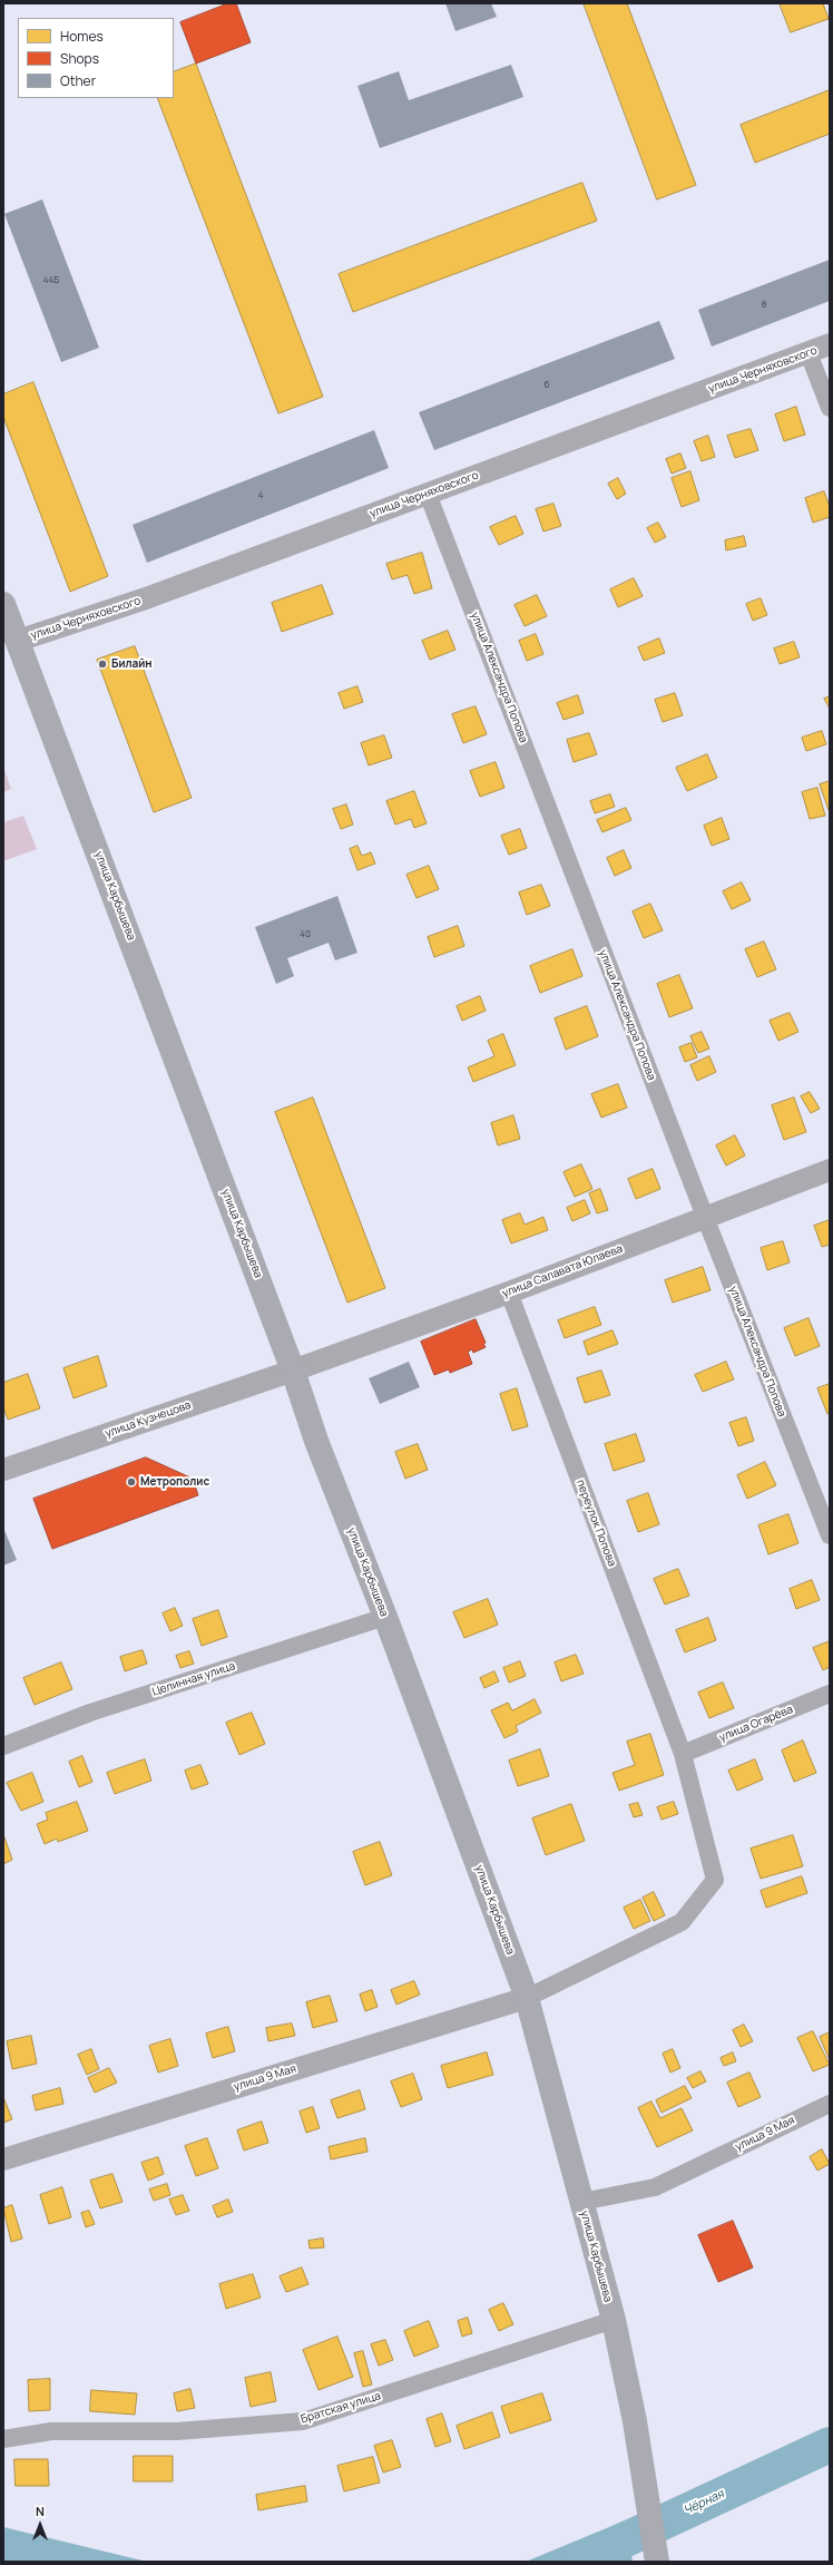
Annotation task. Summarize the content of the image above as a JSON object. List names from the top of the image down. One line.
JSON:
{"streets":{"main road":["улица Карбышева"],"street":["улица Черняховского","улица Александра Попова","улица Салавата Юлаева","улица Кузнецова","переулок Попова","Целинная улица","улица Огарёва","улица 9 Мая","Братская улица"]},"crossings":[["улица Черняховского","улица Александра Попова"],["улица Черняховского","улица Карбышева"],["улица Александра Попова","улица Салавата Юлаева"],["улица Карбышева","улица Салавата Юлаева"],["улица Карбышева","улица Кузнецова"],["улица Карбышева","переулок Попова"],["улица Карбышева","Целинная улица"],["улица Карбышева","улица 9 Мая"],["улица Карбышева","Братская улица"],["улица Салавата Юлаева","улица Кузнецова"],["улица Салавата Юлаева","переулок Попова"],["переулок Попова","улица Огарёва"],["переулок Попова","улица 9 Мая"]],"water":["Чёрная"],"places":["Билайн","Метрополис"],"house_numbers":["44Б","8","6","4","40"],"legend":["Homes","Shops","Other"],"north":"top"}
